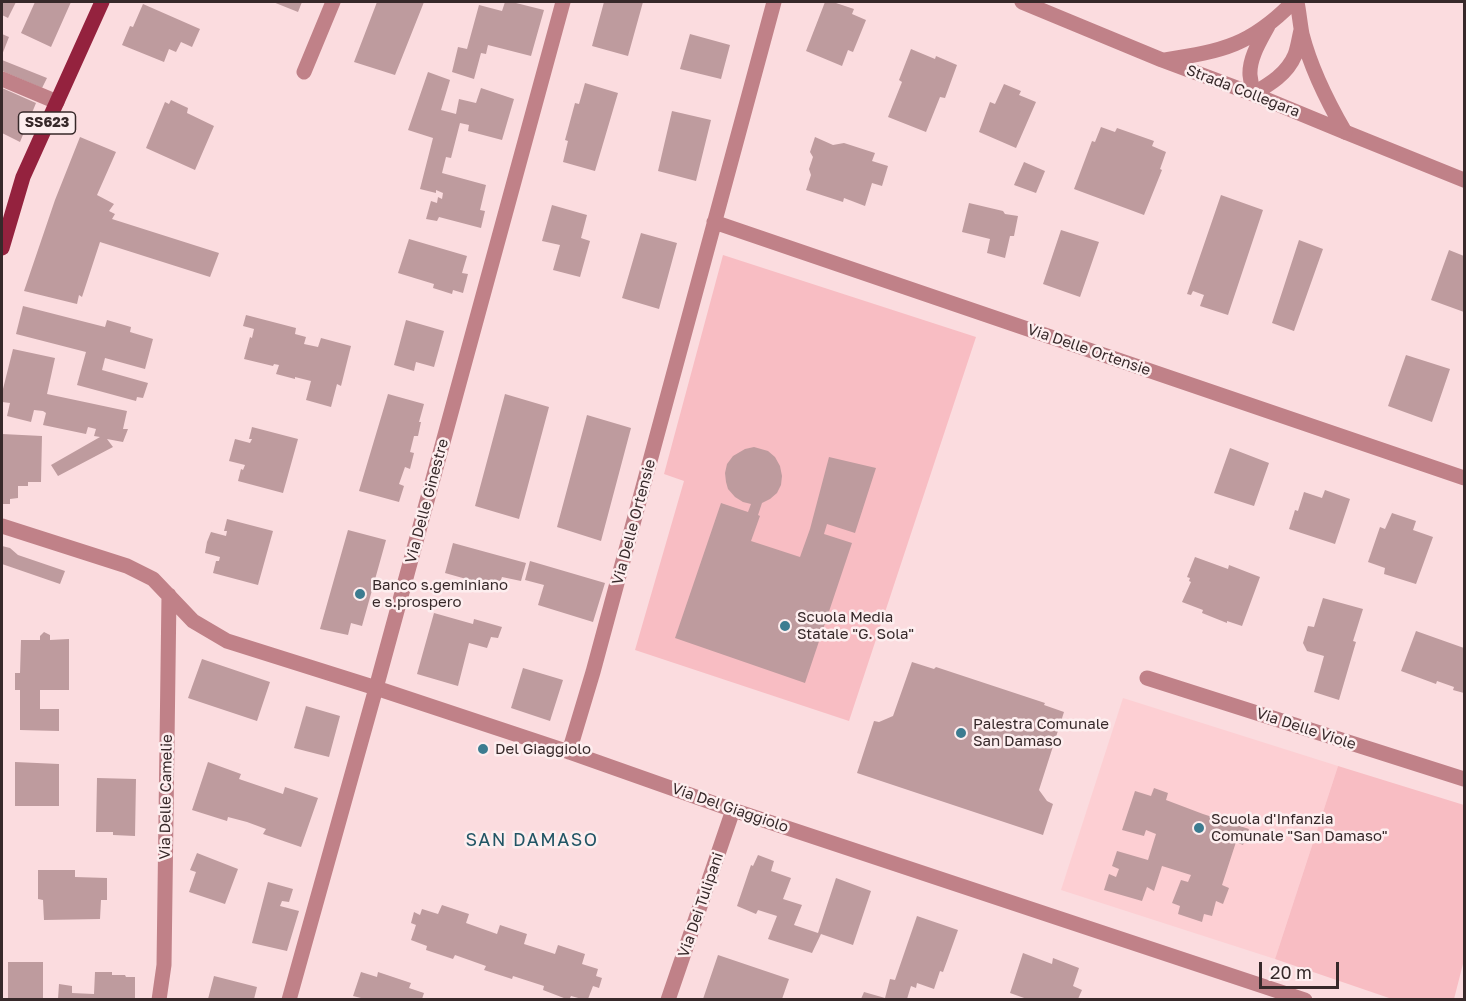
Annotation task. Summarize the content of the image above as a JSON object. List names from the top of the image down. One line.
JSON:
{"streets":{"main road":["SS623"],"street":["Strada Collegara","Via Delle Ortensie","Via Delle Ginestre","Via Delle Viole","Via Delle Camelie","Via Del Giaggiolo","Via Dei Tulipani"]},"crossings":[["Via Delle Ortensie","Via Del Giaggiolo"],["Via Delle Ginestre","Via Del Giaggiolo"],["Via Delle Camelie","Via Del Giaggiolo"],["Via Del Giaggiolo","Via Dei Tulipani"]],"districts":["SAN DAMASO"],"places":["Banco s.geminiano e s.prospero","Scuola Media Statale \"G. Sola\"","Palestra Comunale San Damaso","Del Giaggiolo","Scuola d'Infanzia Comunale \"San Damaso\""],"scale_bar":"20 m"}
